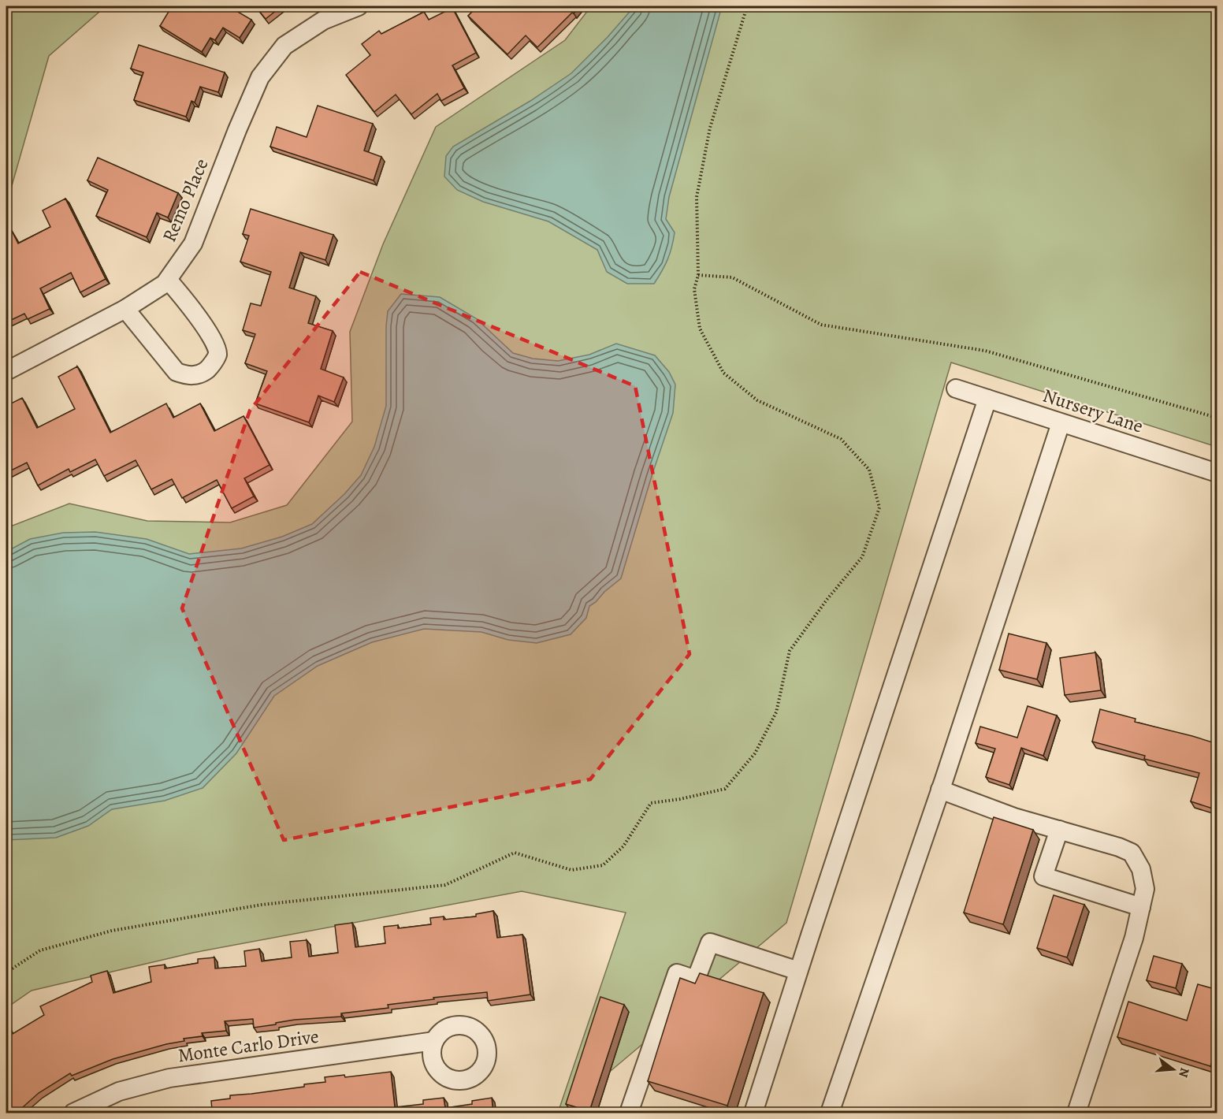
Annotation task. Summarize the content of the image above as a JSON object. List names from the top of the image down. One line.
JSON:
{"streets":{"street":["Remo Place","Nursery Lane","Monte Carlo Drive"]},"north":"right"}
